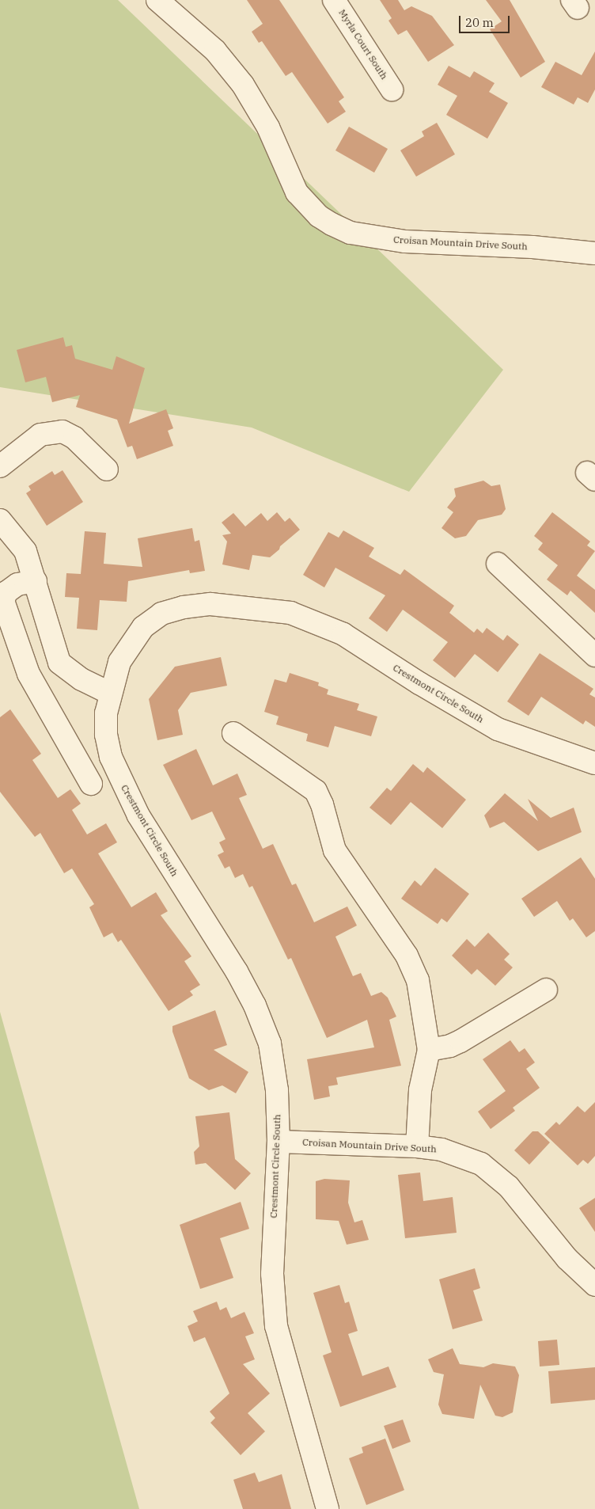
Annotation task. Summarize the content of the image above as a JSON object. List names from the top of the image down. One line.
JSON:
{"streets":{"street":["Myrla Court South","Croisan Mountain Drive South","Crestmont Circle South"]},"crossings":[["Croisan Mountain Drive South","Crestmont Circle South"]],"scale_bar":"20 m"}
